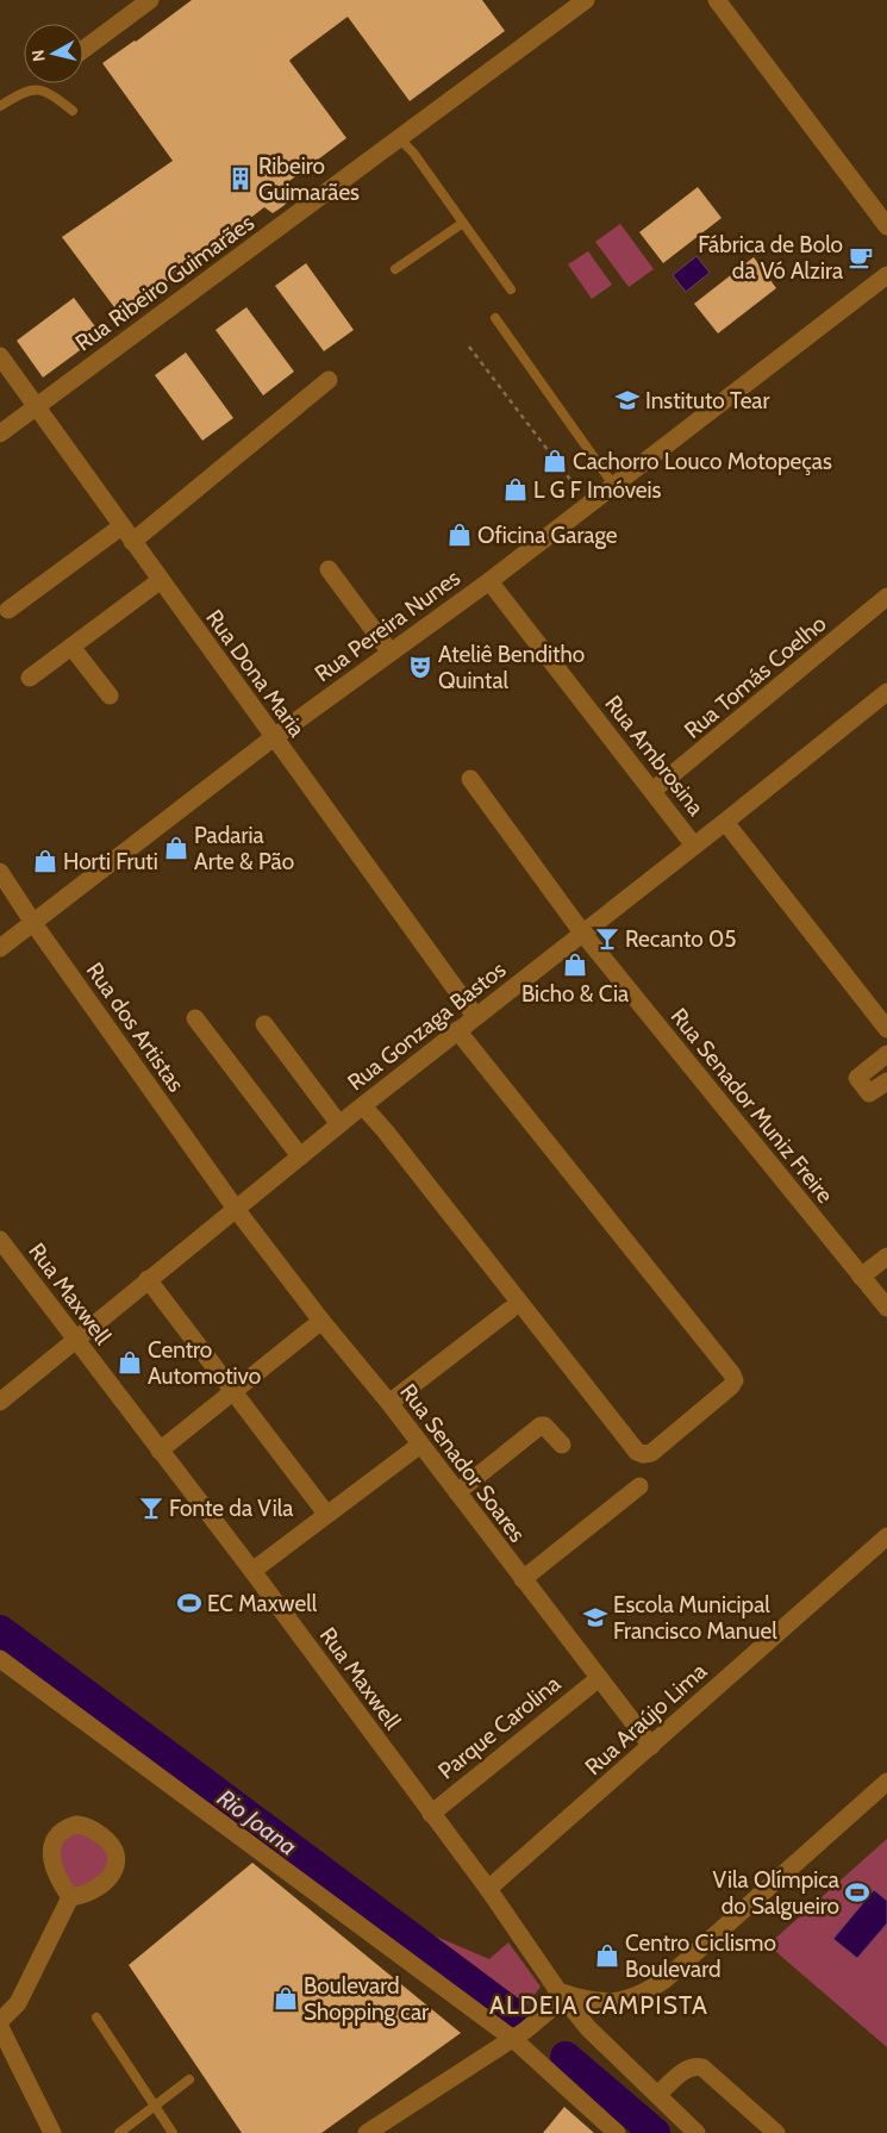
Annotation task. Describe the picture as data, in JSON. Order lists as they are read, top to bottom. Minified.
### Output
{"streets":{"street":["Rua Ribeiro Guimarães","Rua Pereira Nunes","Rua Dona Maria","Rua Tomás Coelho","Rua Ambrosina","Rua Gonzaga Bastos","Rua dos Artistas","Rua Senador Muniz Freire","Rua Maxwell","Rua Senador Soares","Rua Araújo Lima","Parque Carolina"]},"crossings":[["Rua Ribeiro Guimarães","Rua Dona Maria"],["Rua Pereira Nunes","Rua Dona Maria"],["Rua Pereira Nunes","Rua Ambrosina"],["Rua Pereira Nunes","Rua dos Artistas"],["Rua Dona Maria","Rua Gonzaga Bastos"],["Rua Tomás Coelho","Rua Ambrosina"],["Rua Ambrosina","Rua Gonzaga Bastos"],["Rua Gonzaga Bastos","Rua dos Artistas"],["Rua Gonzaga Bastos","Rua Senador Muniz Freire"],["Rua Gonzaga Bastos","Rua Maxwell"],["Rua Gonzaga Bastos","Rua Senador Soares"],["Rua dos Artistas","Rua Senador Soares"],["Rua Maxwell","Rua Araújo Lima"],["Rua Maxwell","Parque Carolina"],["Rua Senador Soares","Rua Araújo Lima"],["Rua Senador Soares","Parque Carolina"]],"districts":["ALDEIA CAMPISTA"],"water":["Rio Joana"],"places":{"building":["Ribeiro Guimarães"],"cafe":["Fábrica de Bolo da Vó Alzira"],"school or university":["Instituto Tear","Escola Municipal Francisco Manuel"],"shop":["Cachorro Louco Motopeças","L G F Imóveis","Oficina Garage","Padaria Arte & Pão","Horti Fruti","Bicho & Cia","Centro Automotivo","Centro Ciclismo Boulevard","Boulevard Shopping car"],"theatre":["Ateliê Benditho Quintal"],"bar":["Recanto 05","Fonte da Vila"],"sports":["EC Maxwell","Vila Olímpica do Salgueiro"]},"north":"left"}
